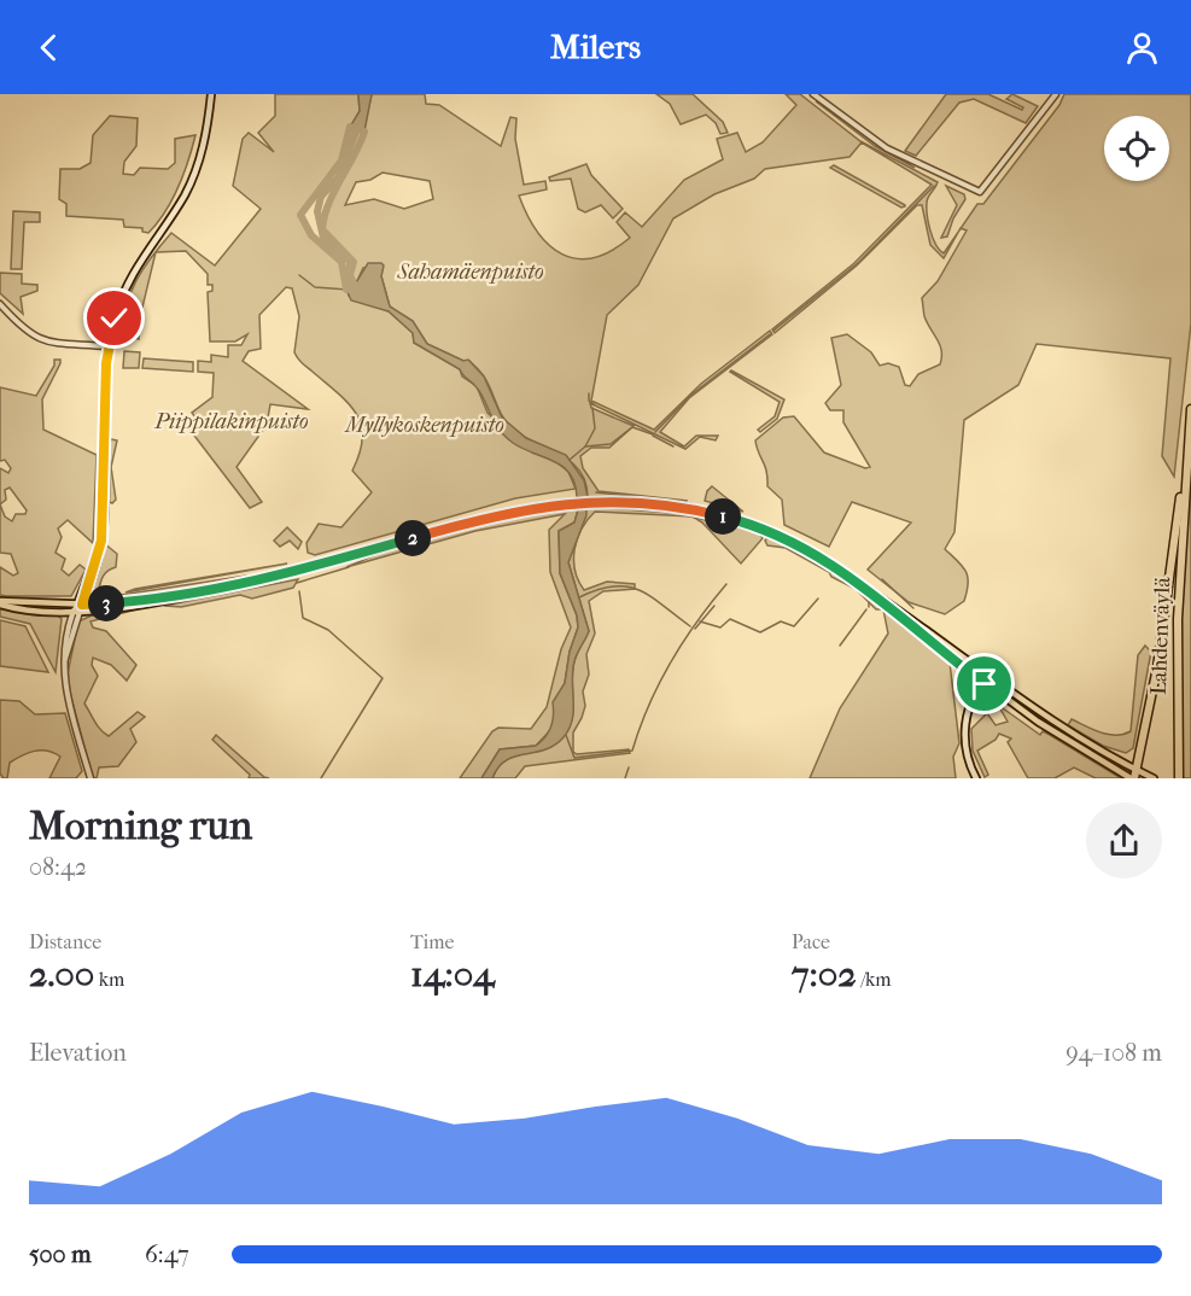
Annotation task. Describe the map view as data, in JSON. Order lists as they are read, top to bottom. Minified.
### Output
{"streets":{"highway":["Lahdenväylä"]},"parks":["Sahamäenpuisto","Piippilakinpuisto","Myllykoskenpuisto"],"page":{"header":"Milers","pins":["1","2","3"],"heading":["Morning run","08:42"],"stats":[["Distance","2.00 km"],["Time","14:04"],["Pace","7:02 /km"]],"chart":["Elevation","94–108 m"],"list":[{"name":"500 m","note":"6:47"}]}}
